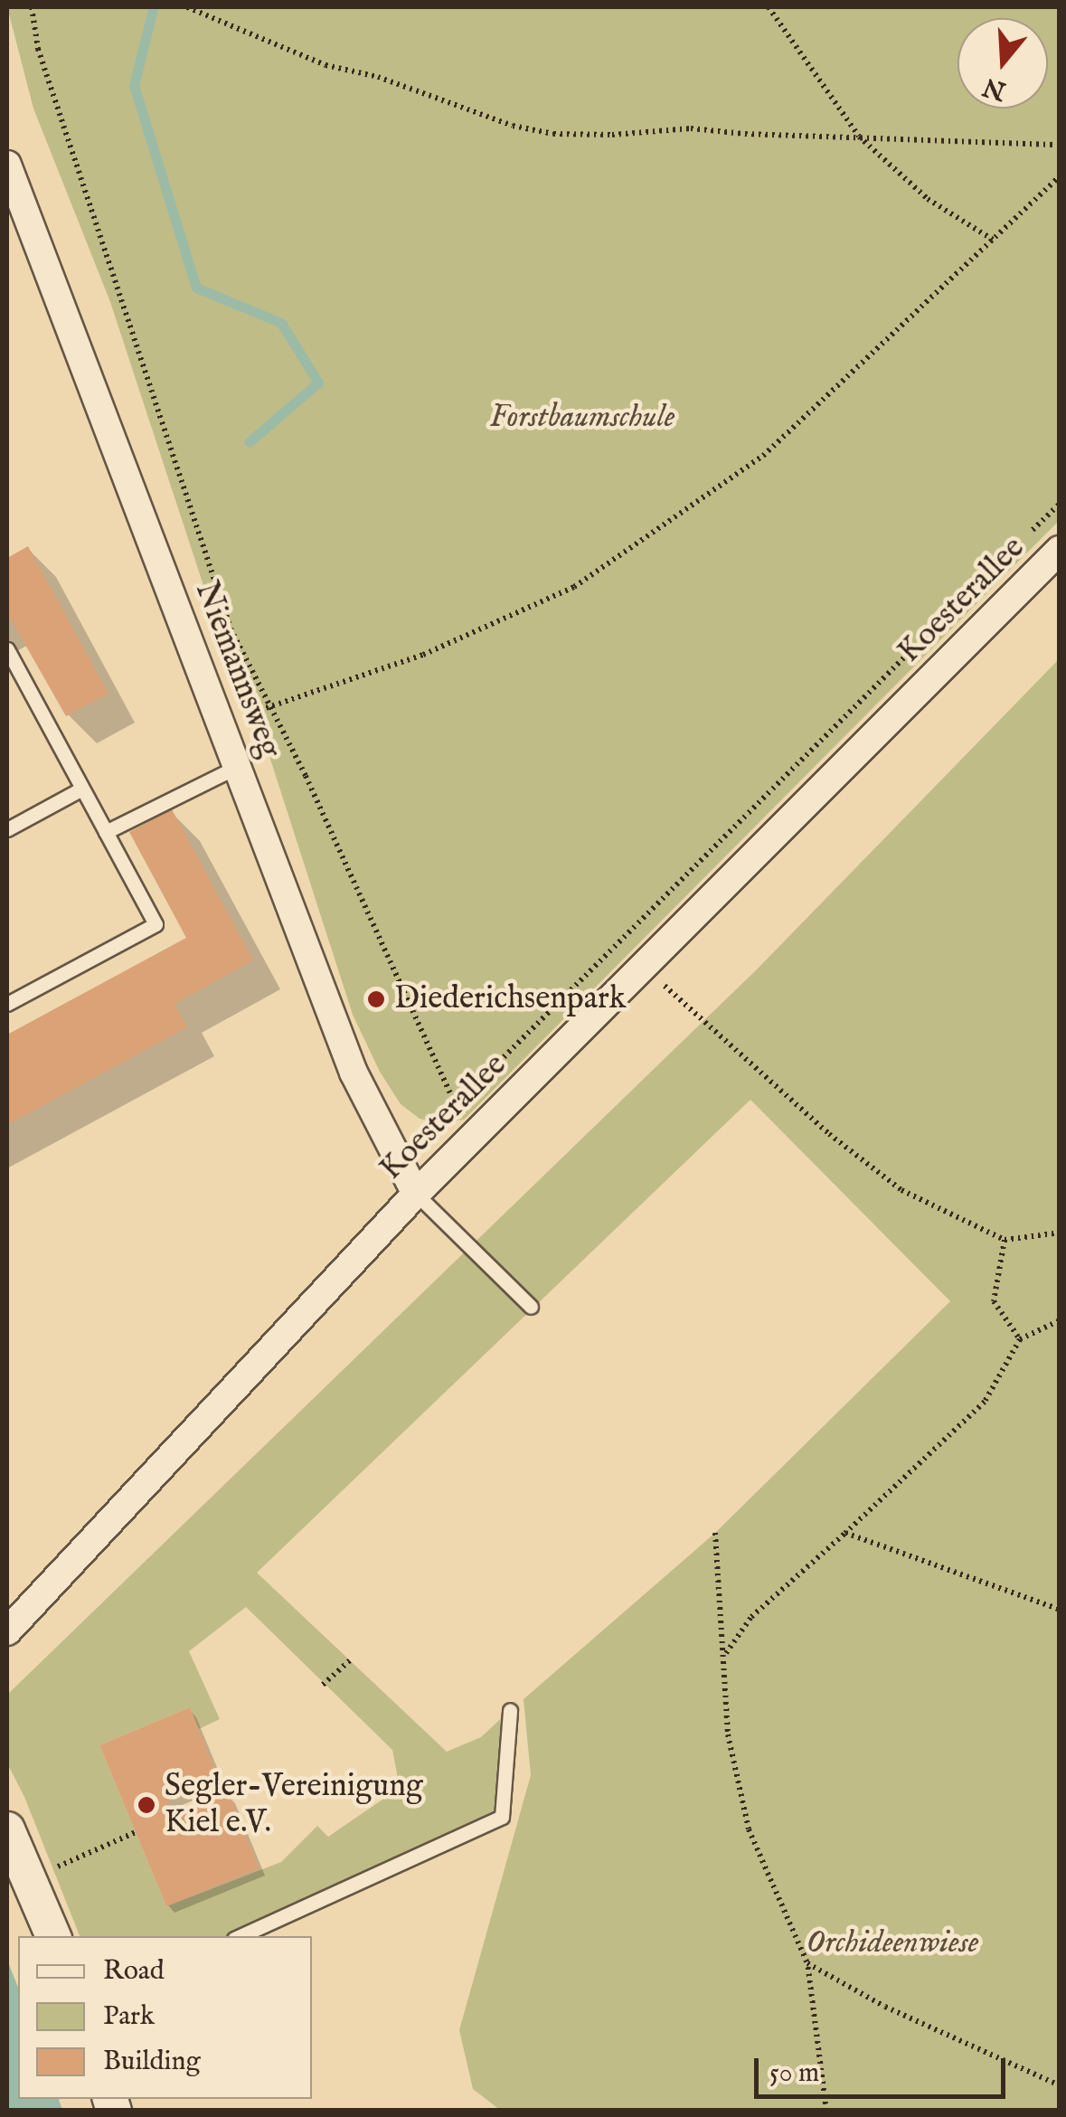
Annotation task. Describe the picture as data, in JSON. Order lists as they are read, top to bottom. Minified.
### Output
{"streets":{"street":["Koesterallee","Niemannsweg"]},"crossings":[["Koesterallee","Niemannsweg"]],"parks":["Forstbaumschule","Orchideenwiese"],"places":["Diederichsenpark","Segler-Vereinigung Kiel e.V."],"legend":["Road","Park","Building"],"scale_bar":"50 m","north":"bottom"}
